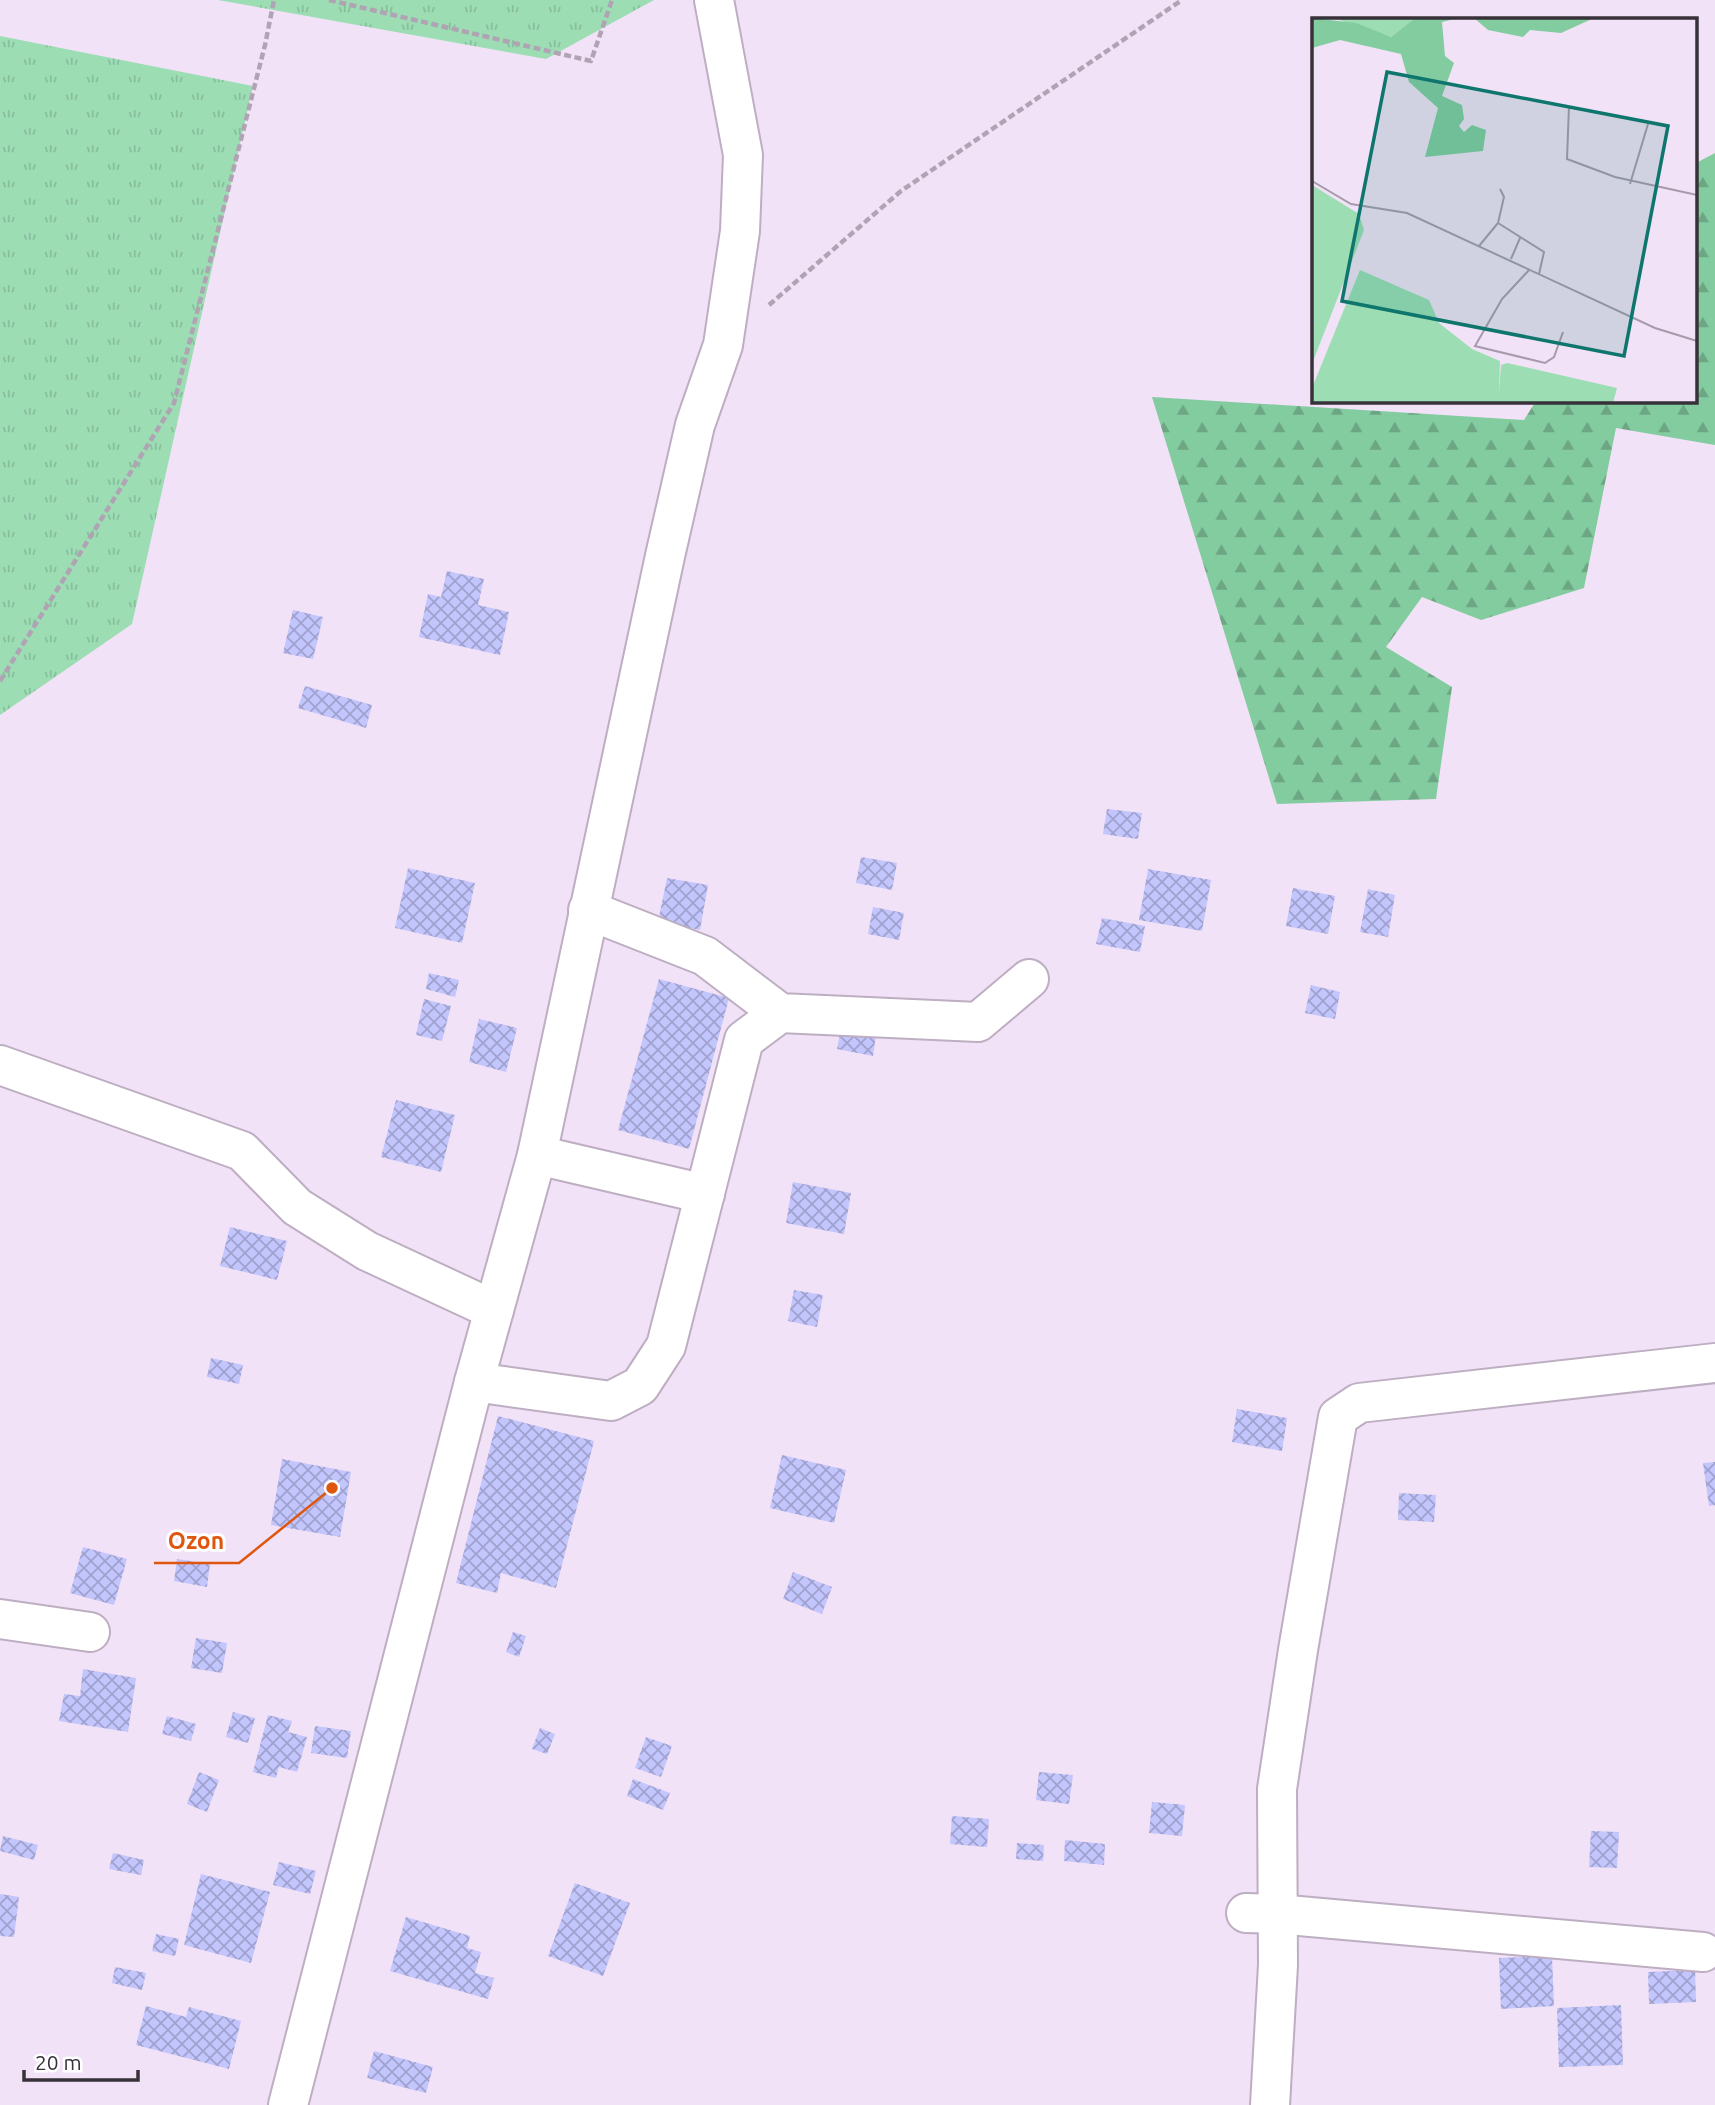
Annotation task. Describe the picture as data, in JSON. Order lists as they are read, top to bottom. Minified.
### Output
{"places":["Ozon"],"scale_bar":"20 m"}
